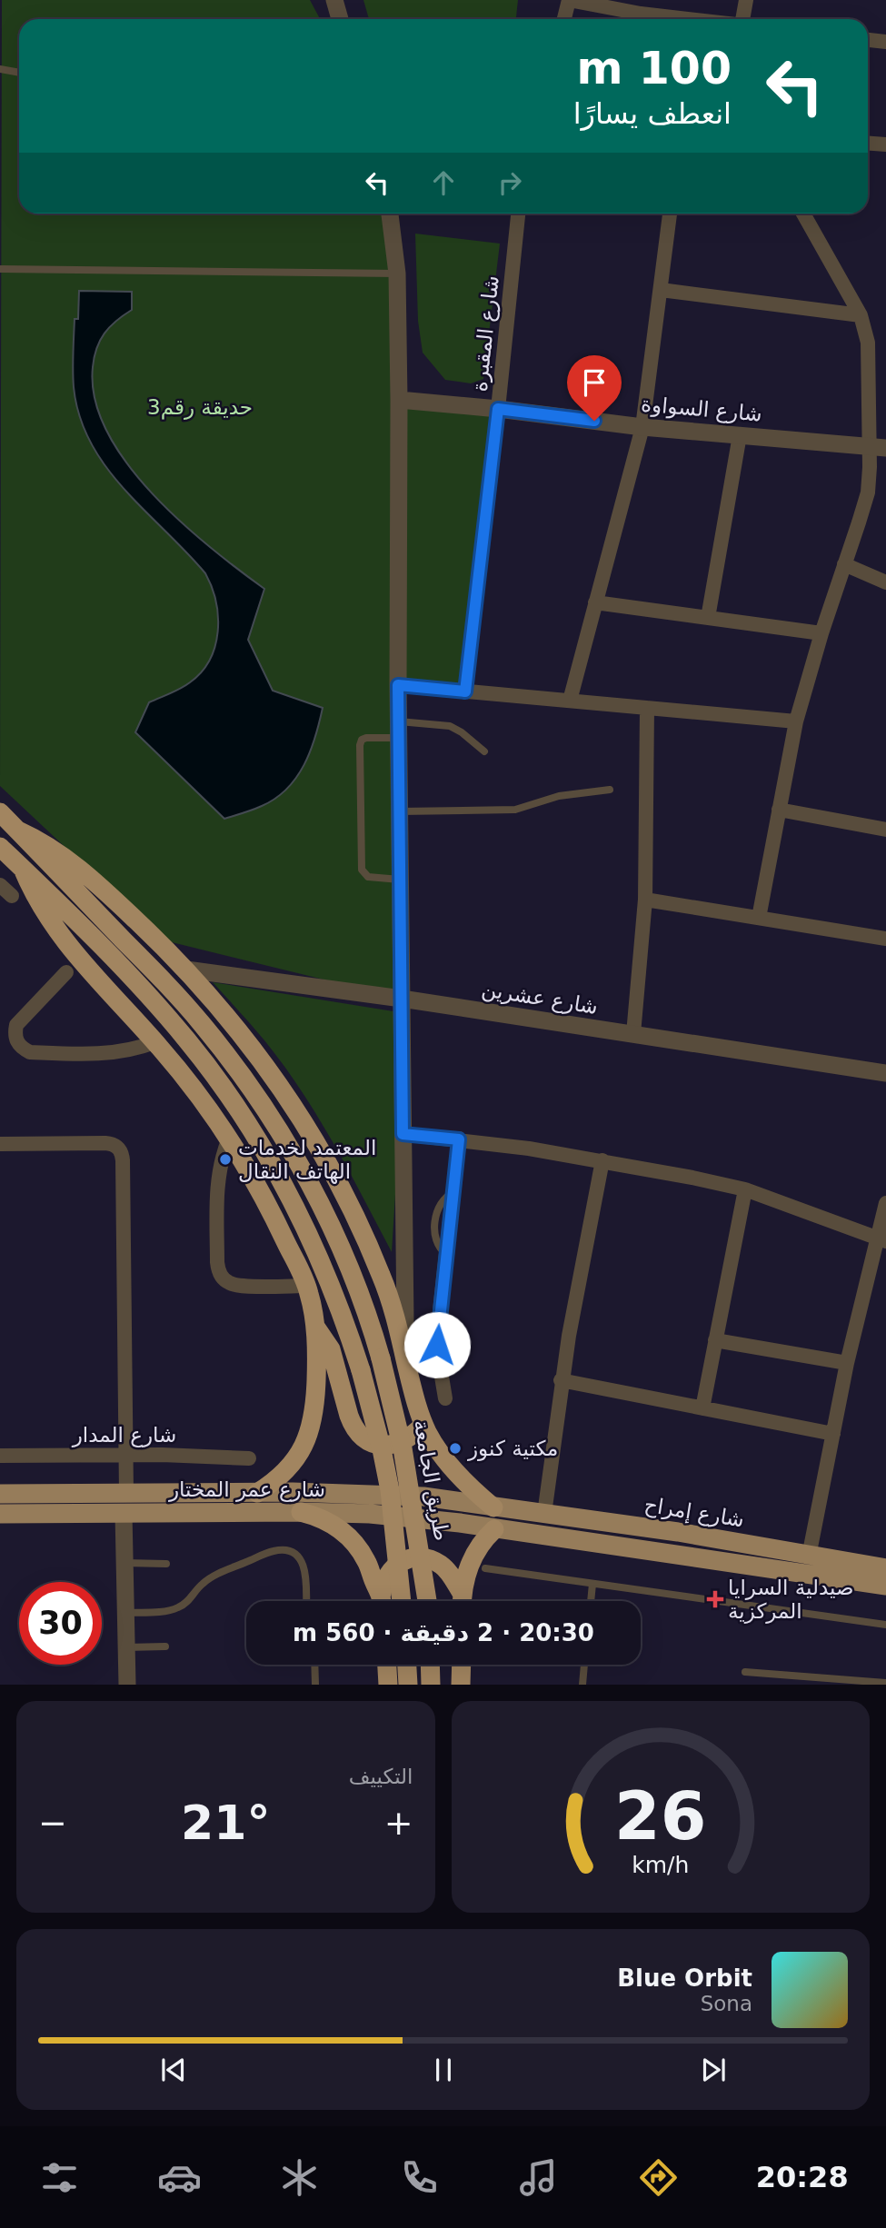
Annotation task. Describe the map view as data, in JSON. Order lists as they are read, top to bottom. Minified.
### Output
{"streets":{"highway":["طريق الجامعة"],"main road":["شارع عمر المختار","شارع إمراح"],"street":["شارع المقبرة","شارع السواوة","شارع عشرين","شارع المدار"]},"crossings":[["شارع المقبرة","شارع السواوة"],["شارع عمر المختار","شارع إمراح"]],"parks":["حديقة رقم3"],"places":{"other":["المعتمد لخدمات الهاتف النقال","مكتية كنوز"],"health":["صيدلية السرايا المركزية"]},"page":{"turn":["100 m","انعطف يسارًا"],"limit":"30","trip":"20:30 · 2 دقيقة · 560 m","tile":"التكييف","heat":["−","21°","+"],"song":["Blue Orbit","Sona"],"tabs":"20:28","gauge":["26","km/h"]}}
